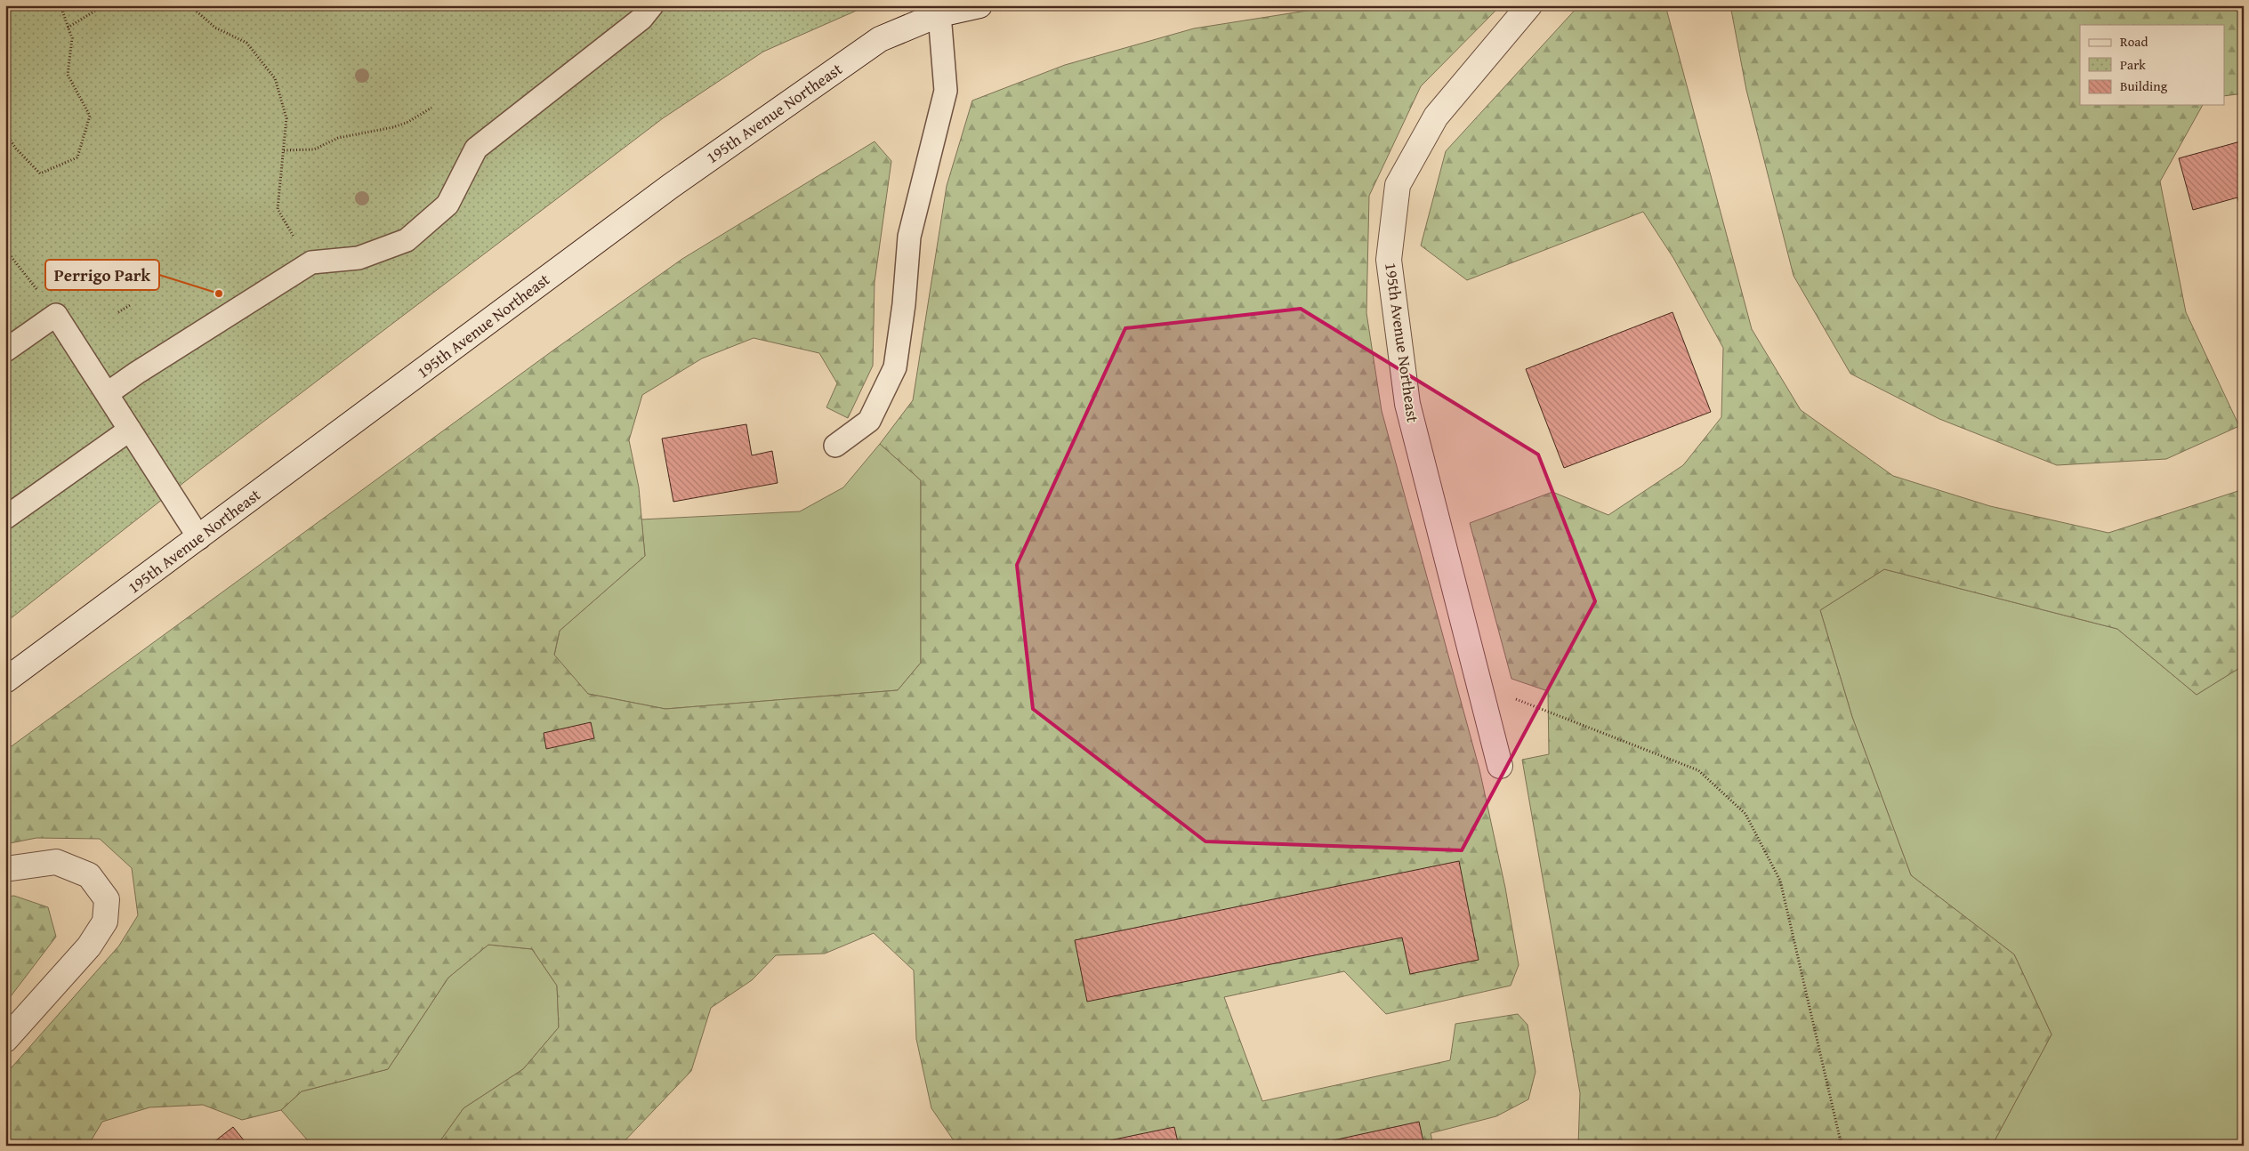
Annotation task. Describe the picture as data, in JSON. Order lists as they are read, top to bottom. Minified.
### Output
{"streets":{"street":["195th Avenue Northeast"]},"places":["Perrigo Park"],"legend":["Road","Park","Building"]}
